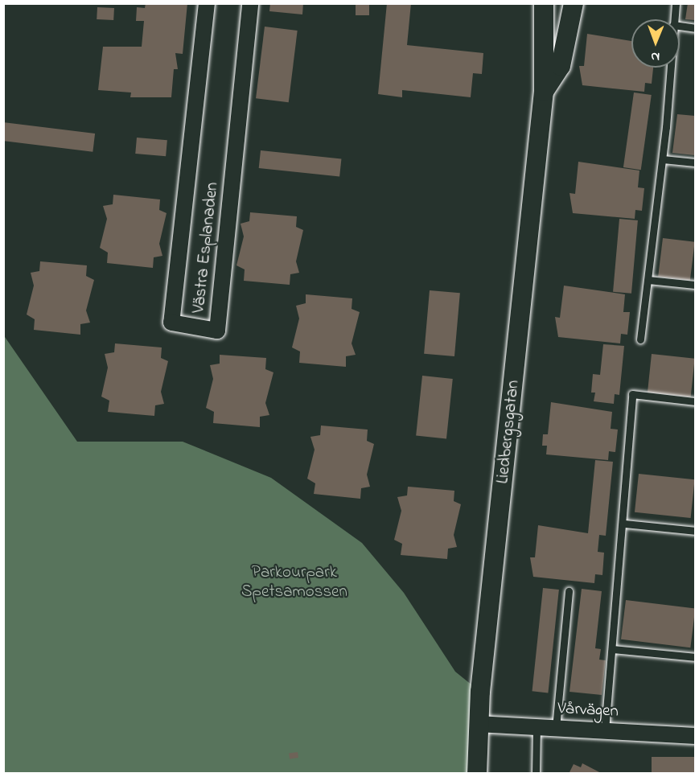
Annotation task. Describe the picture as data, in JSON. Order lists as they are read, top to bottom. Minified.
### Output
{"streets":{"street":["Västra Esplanaden","Liedbergsgatan","Vårvägen"]},"crossings":[["Liedbergsgatan","Vårvägen"]],"parks":["Parkourpark Spetsamossen"],"north":"bottom"}
